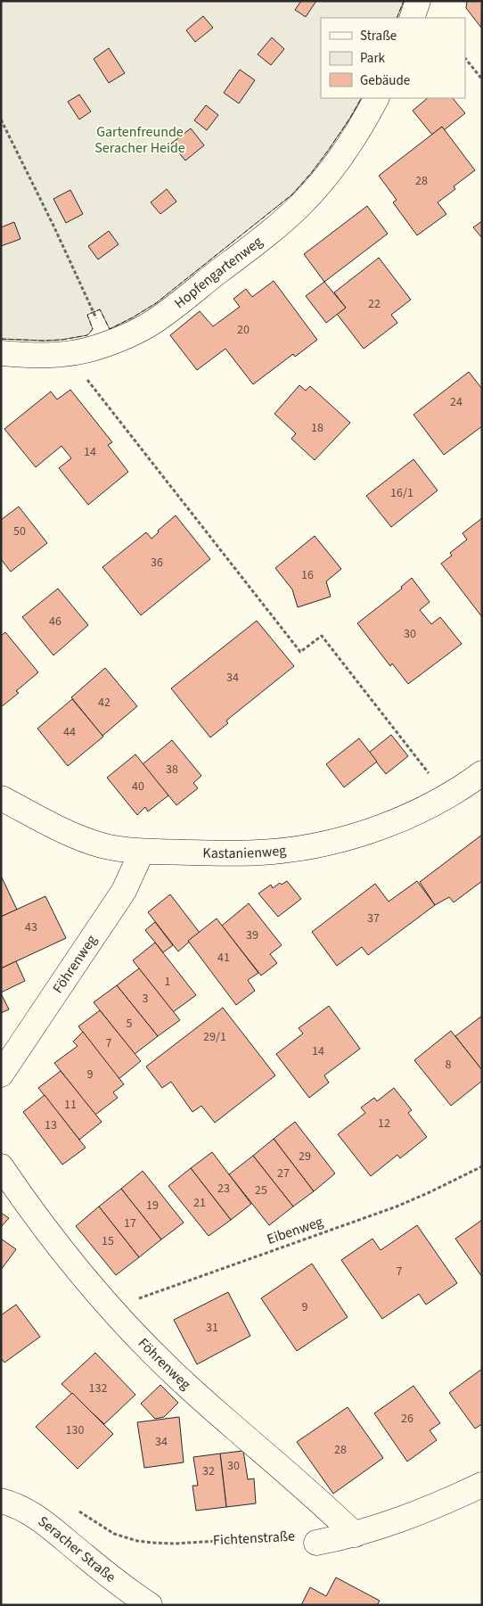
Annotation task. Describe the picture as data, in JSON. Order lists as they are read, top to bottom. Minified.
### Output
{"streets":{"street":["Hopfengartenweg","Kastanienweg","Föhrenweg","Fichtenstraße","Seracher Straße"],"path":["Eibenweg"]},"crossings":[["Kastanienweg","Föhrenweg"],["Föhrenweg","Eibenweg"],["Föhrenweg","Fichtenstraße"]],"parks":["Gartenfreunde Seracher Heide"],"house_numbers":["28","22","20","24","18","14","16/1","50","36","16","46","30","34","42","44","38","40","37","43","39","41","1","3","5","29/1","7","14","8","9","11","12","13","29","27","23","25","21","19","17","15","7","9","31","132","26","130","34","28","30","32"],"legend":["Straße","Park","Gebäude"]}
